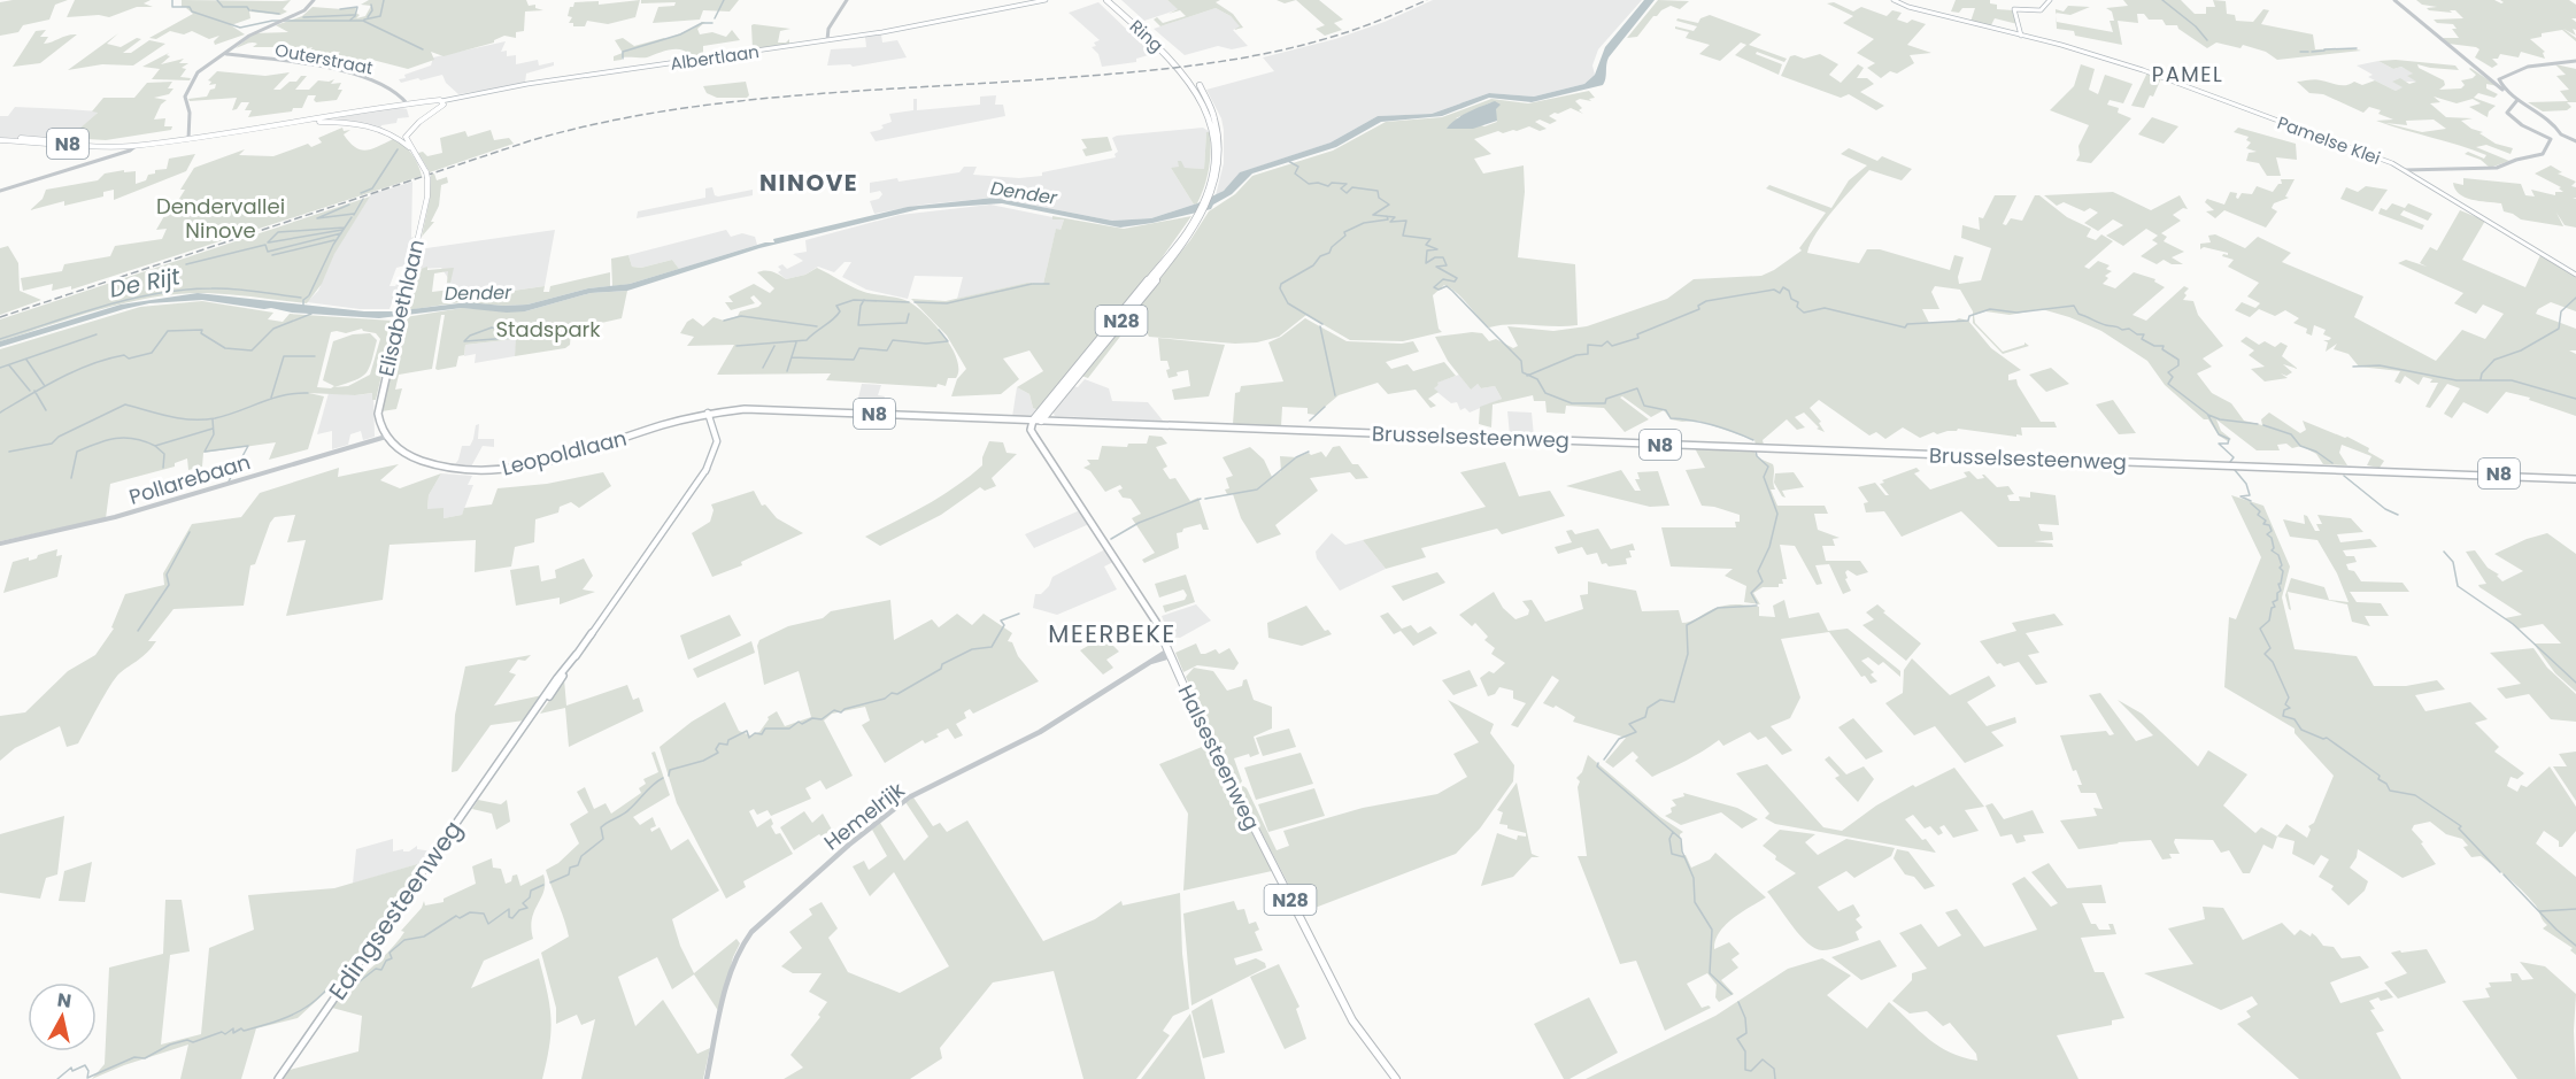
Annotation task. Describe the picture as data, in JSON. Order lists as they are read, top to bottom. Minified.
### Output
{"streets":{"highway":["Ring","N28"],"main road":["Albertlaan","Pamelse Klei","N8","Elisabethlaan","Brusselsesteenweg","Leopoldlaan","Halsesteenweg","Edingsesteenweg"],"street":["Outerstraat","Pollarebaan","Hemelrijk"]},"crossings":[["Ring","Brusselsesteenweg"],["Ring","Halsesteenweg"],["Albertlaan","Outerstraat"],["Albertlaan","N8"],["Albertlaan","Elisabethlaan"],["Outerstraat","N8"],["N8","Elisabethlaan"],["Elisabethlaan","Leopoldlaan"],["Elisabethlaan","Pollarebaan"],["Brusselsesteenweg","Leopoldlaan"],["Brusselsesteenweg","Halsesteenweg"],["Brusselsesteenweg","Edingsesteenweg"],["Leopoldlaan","Pollarebaan"],["Leopoldlaan","Edingsesteenweg"],["Halsesteenweg","Hemelrijk"]],"districts":["PAMEL","NINOVE","MEERBEKE"],"water":["Dender","De Rijt"],"parks":["Dendervallei Ninove","Stadspark"],"north":"top"}
